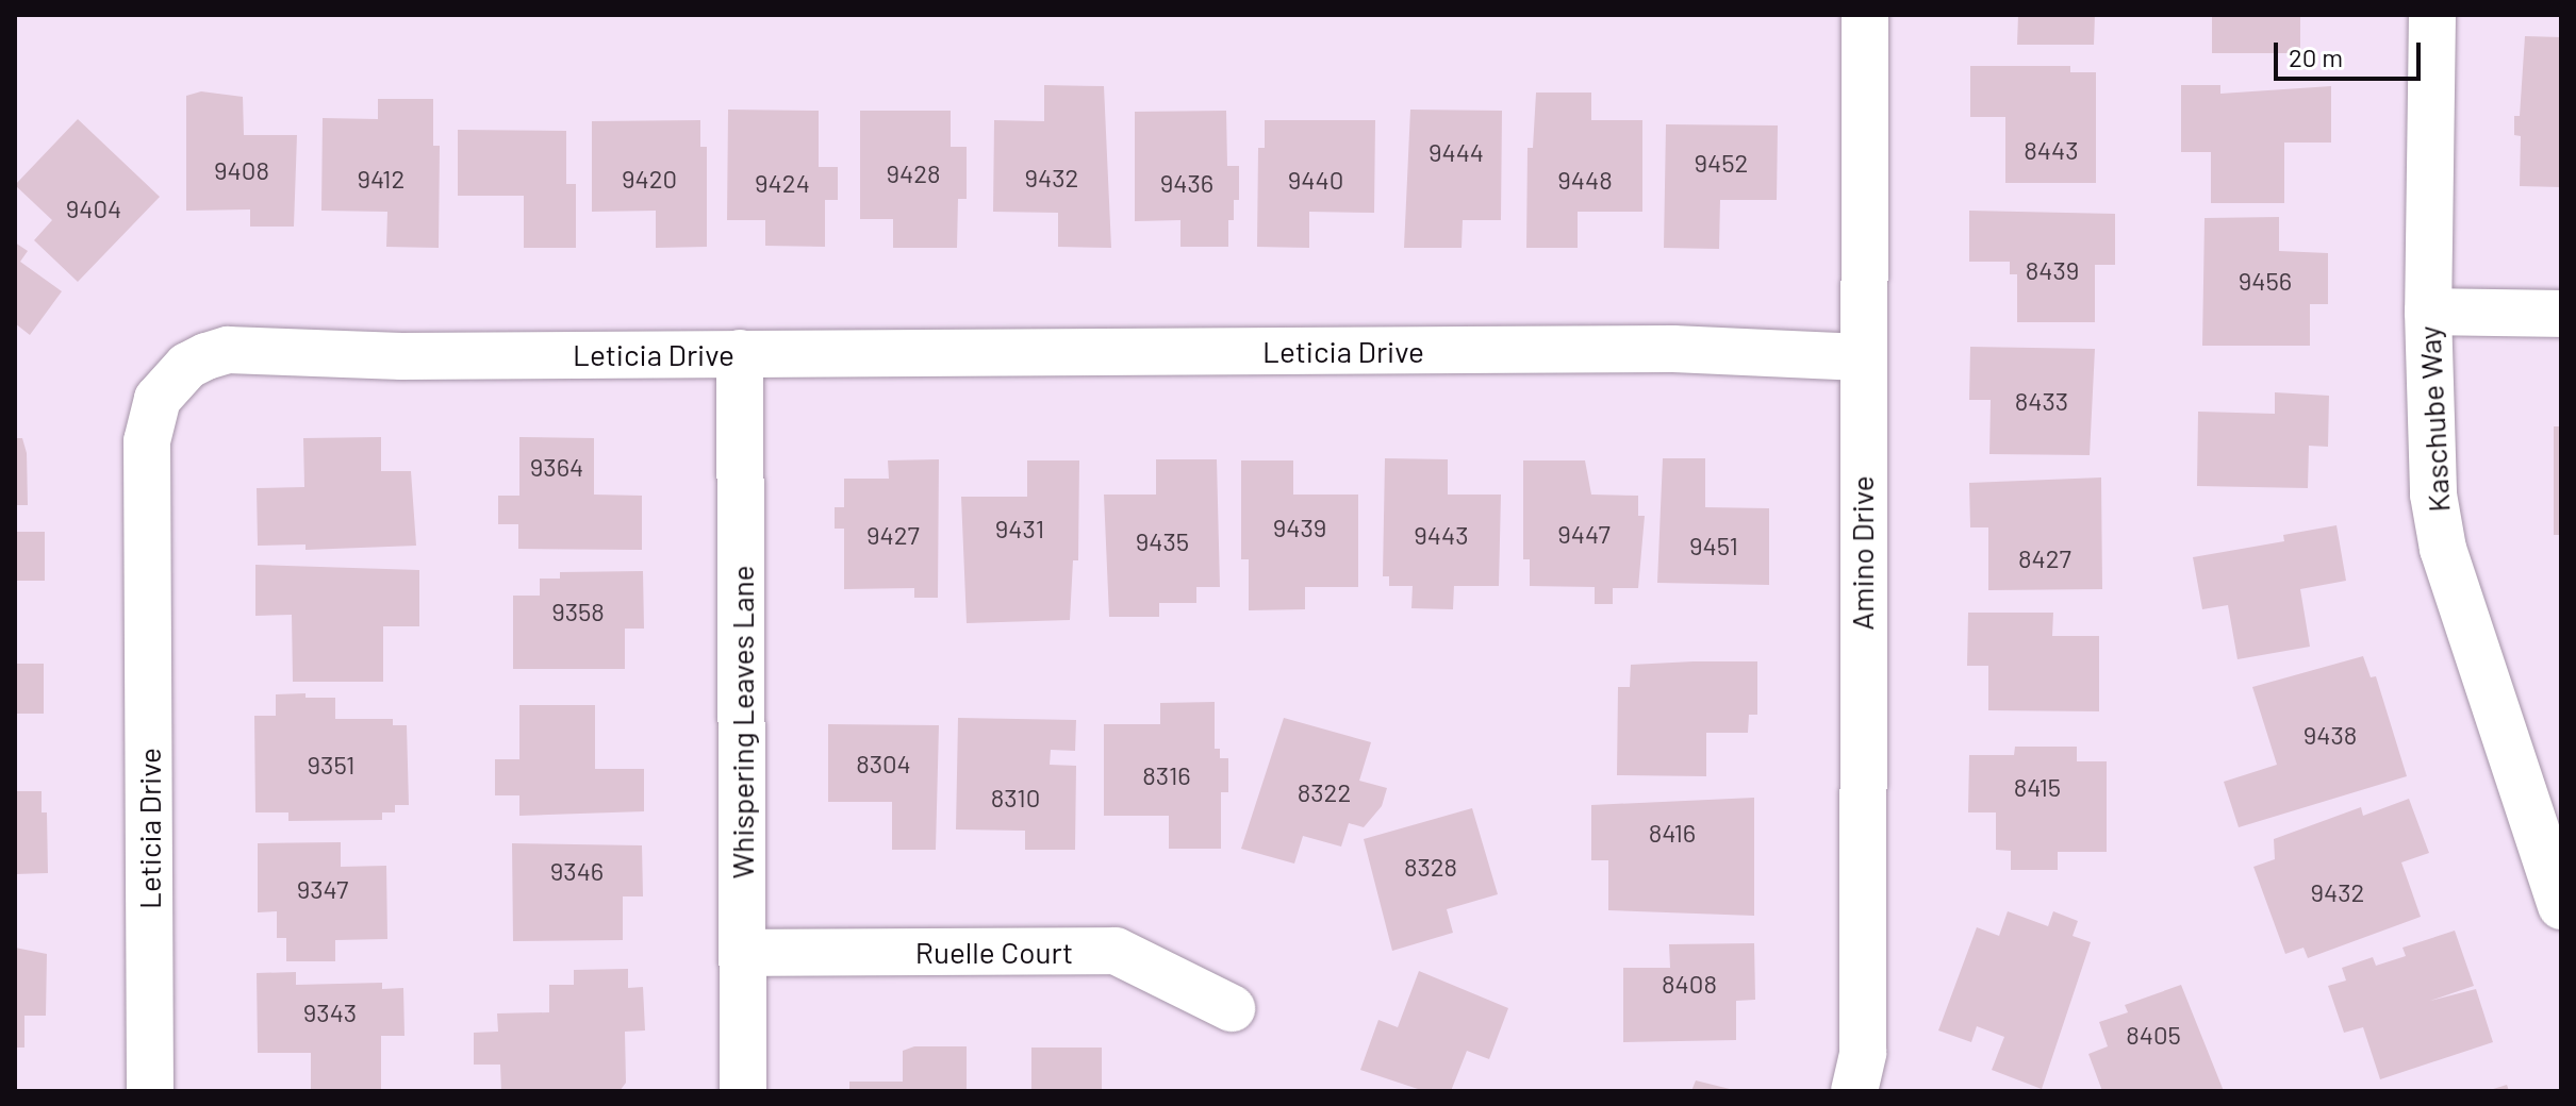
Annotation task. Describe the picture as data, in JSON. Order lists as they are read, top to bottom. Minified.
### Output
{"streets":{"street":["Leticia Drive","Kaschube Way","Amino Drive","Whispering Leaves Lane","Ruelle Court"]},"crossings":[["Leticia Drive","Amino Drive"],["Leticia Drive","Whispering Leaves Lane"],["Whispering Leaves Lane","Ruelle Court"]],"house_numbers":["8443","9444","9452","9408","9428","9432","9412","9420","9440","9448","9424","9436","9404","8439","9456","8433","9364","9439","9431","9447","9427","9443","9435","9451","8427","9358","9438","8304","9351","8316","8415","8322","8310","8416","8328","9346","9347","9432","8408","9343","8405"],"scale_bar":"20 m"}
